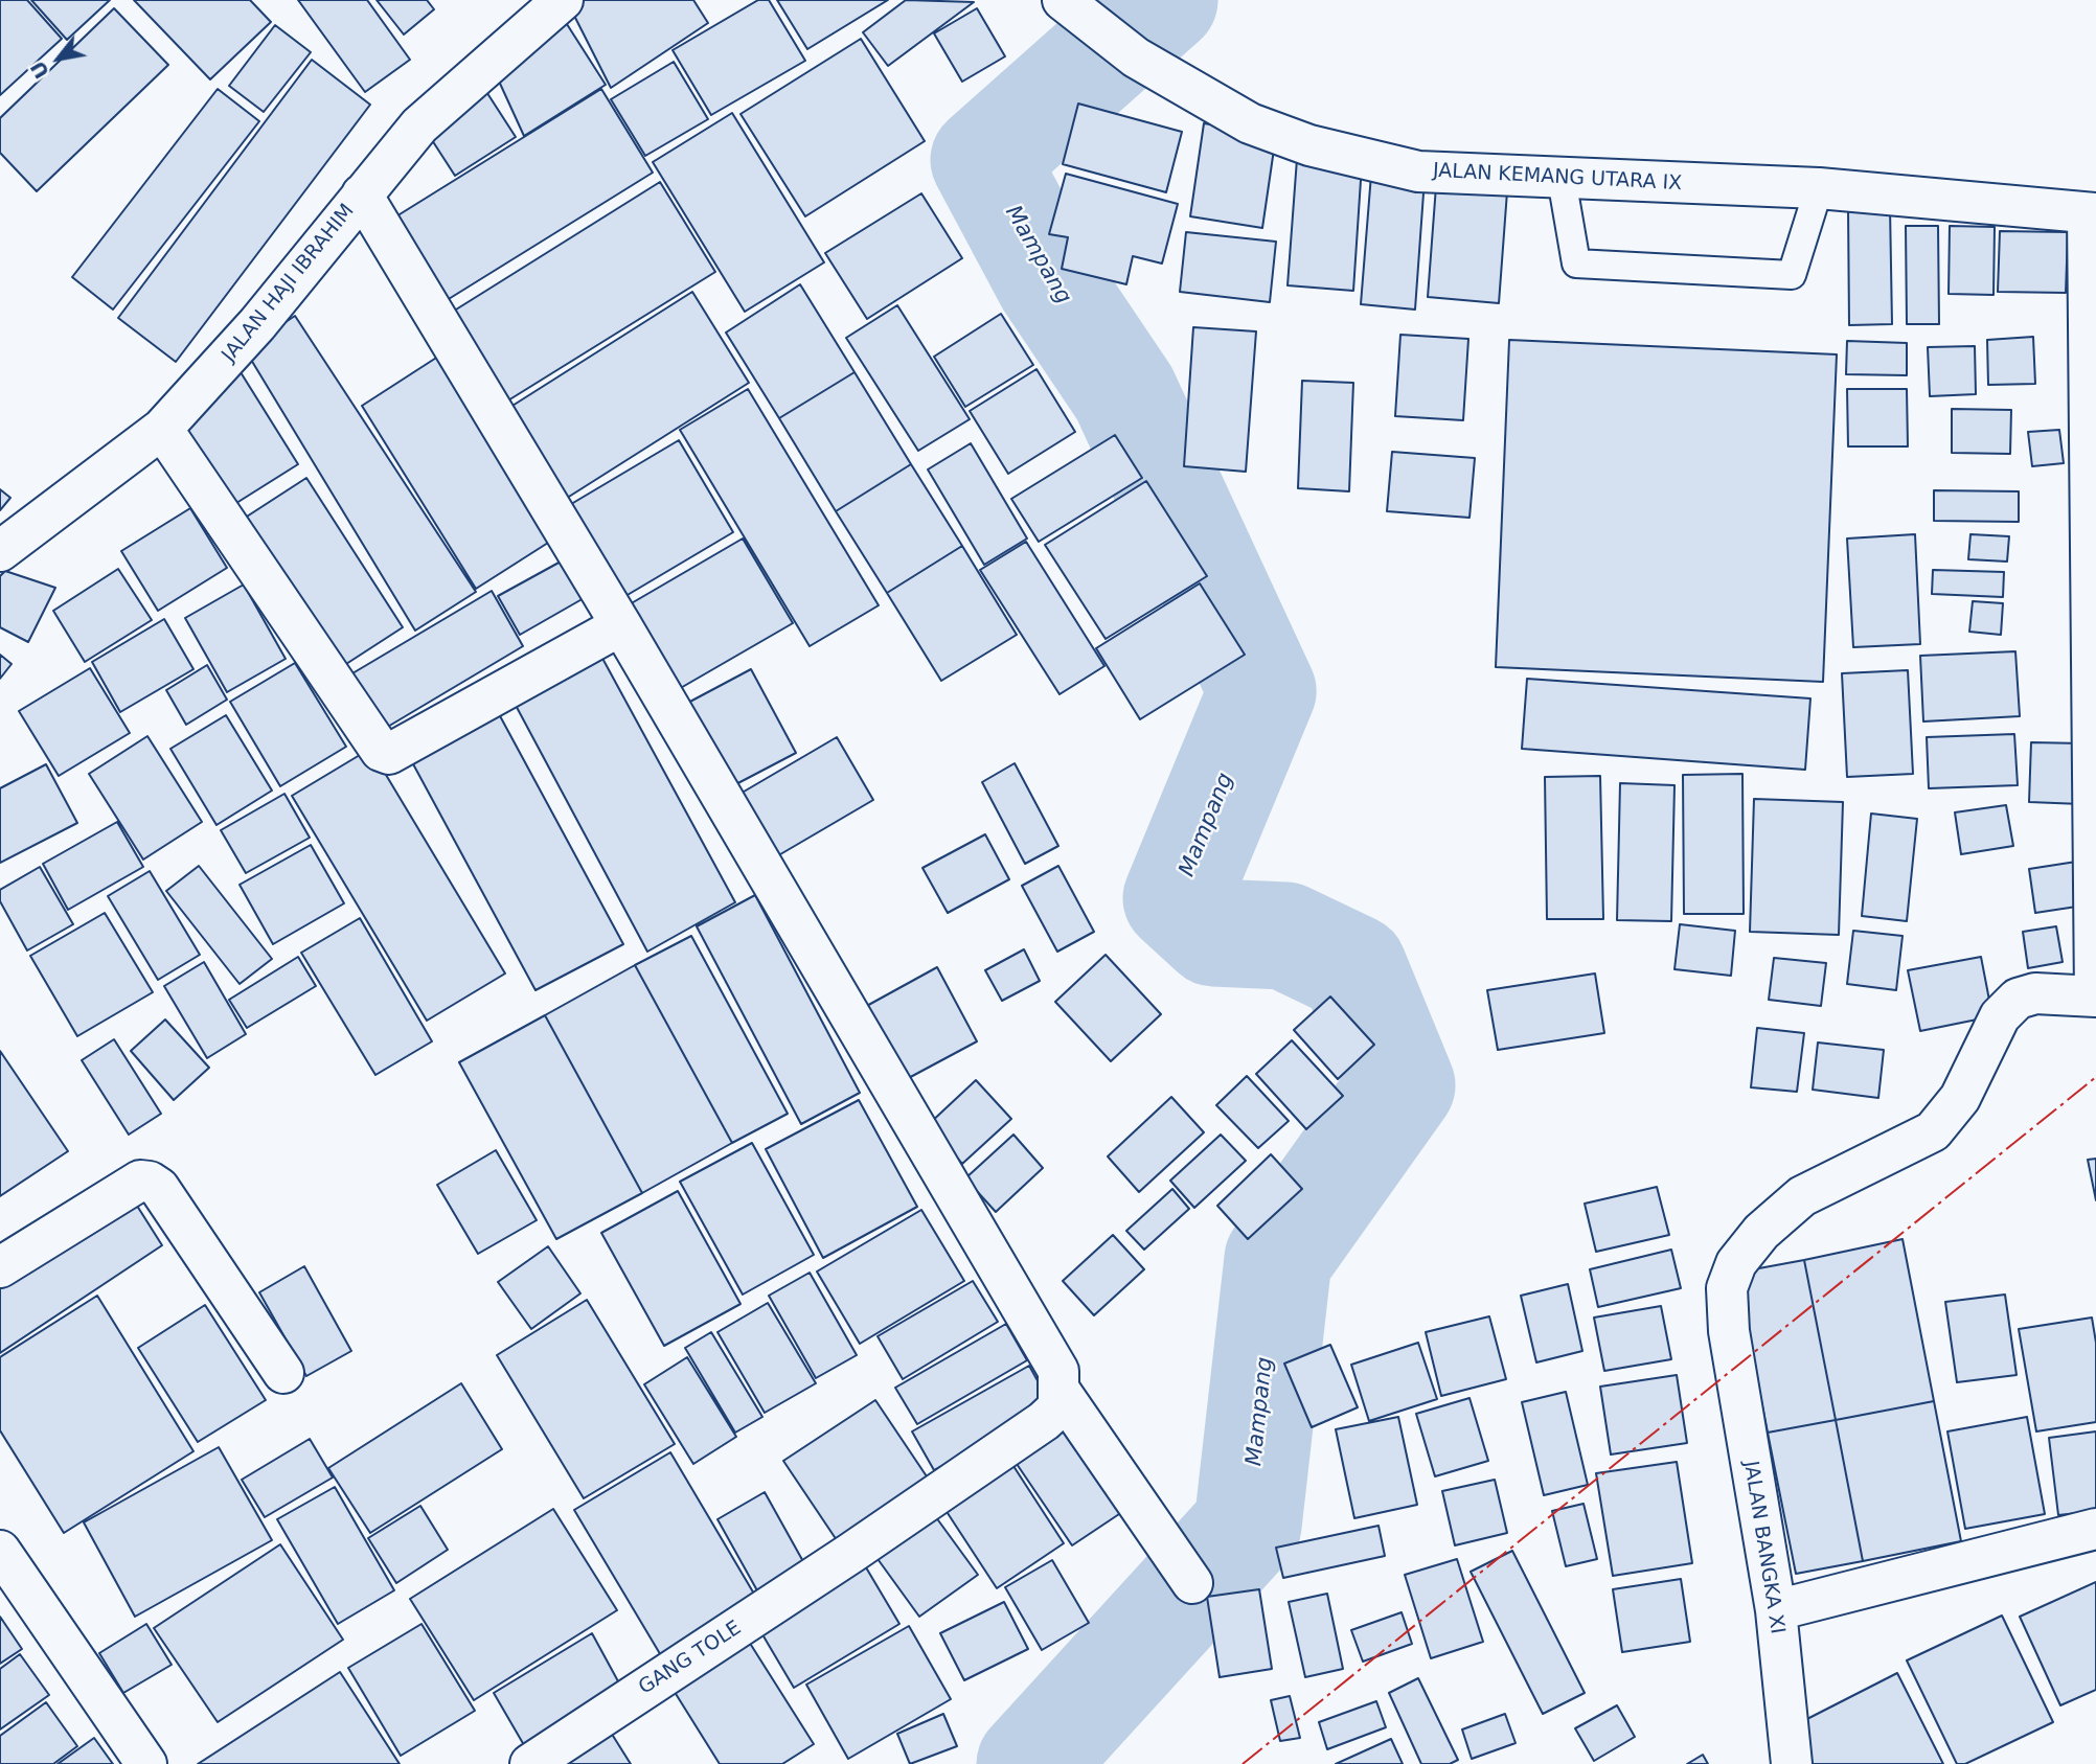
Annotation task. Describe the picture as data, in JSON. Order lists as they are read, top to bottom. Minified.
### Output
{"streets":{"street":["JALAN KEMANG UTARA IX","JALAN HAJI IBRAHIM","JALAN BANGKA XI","GANG TOLE"]},"water":["Mampang"],"north":"bottom left"}
